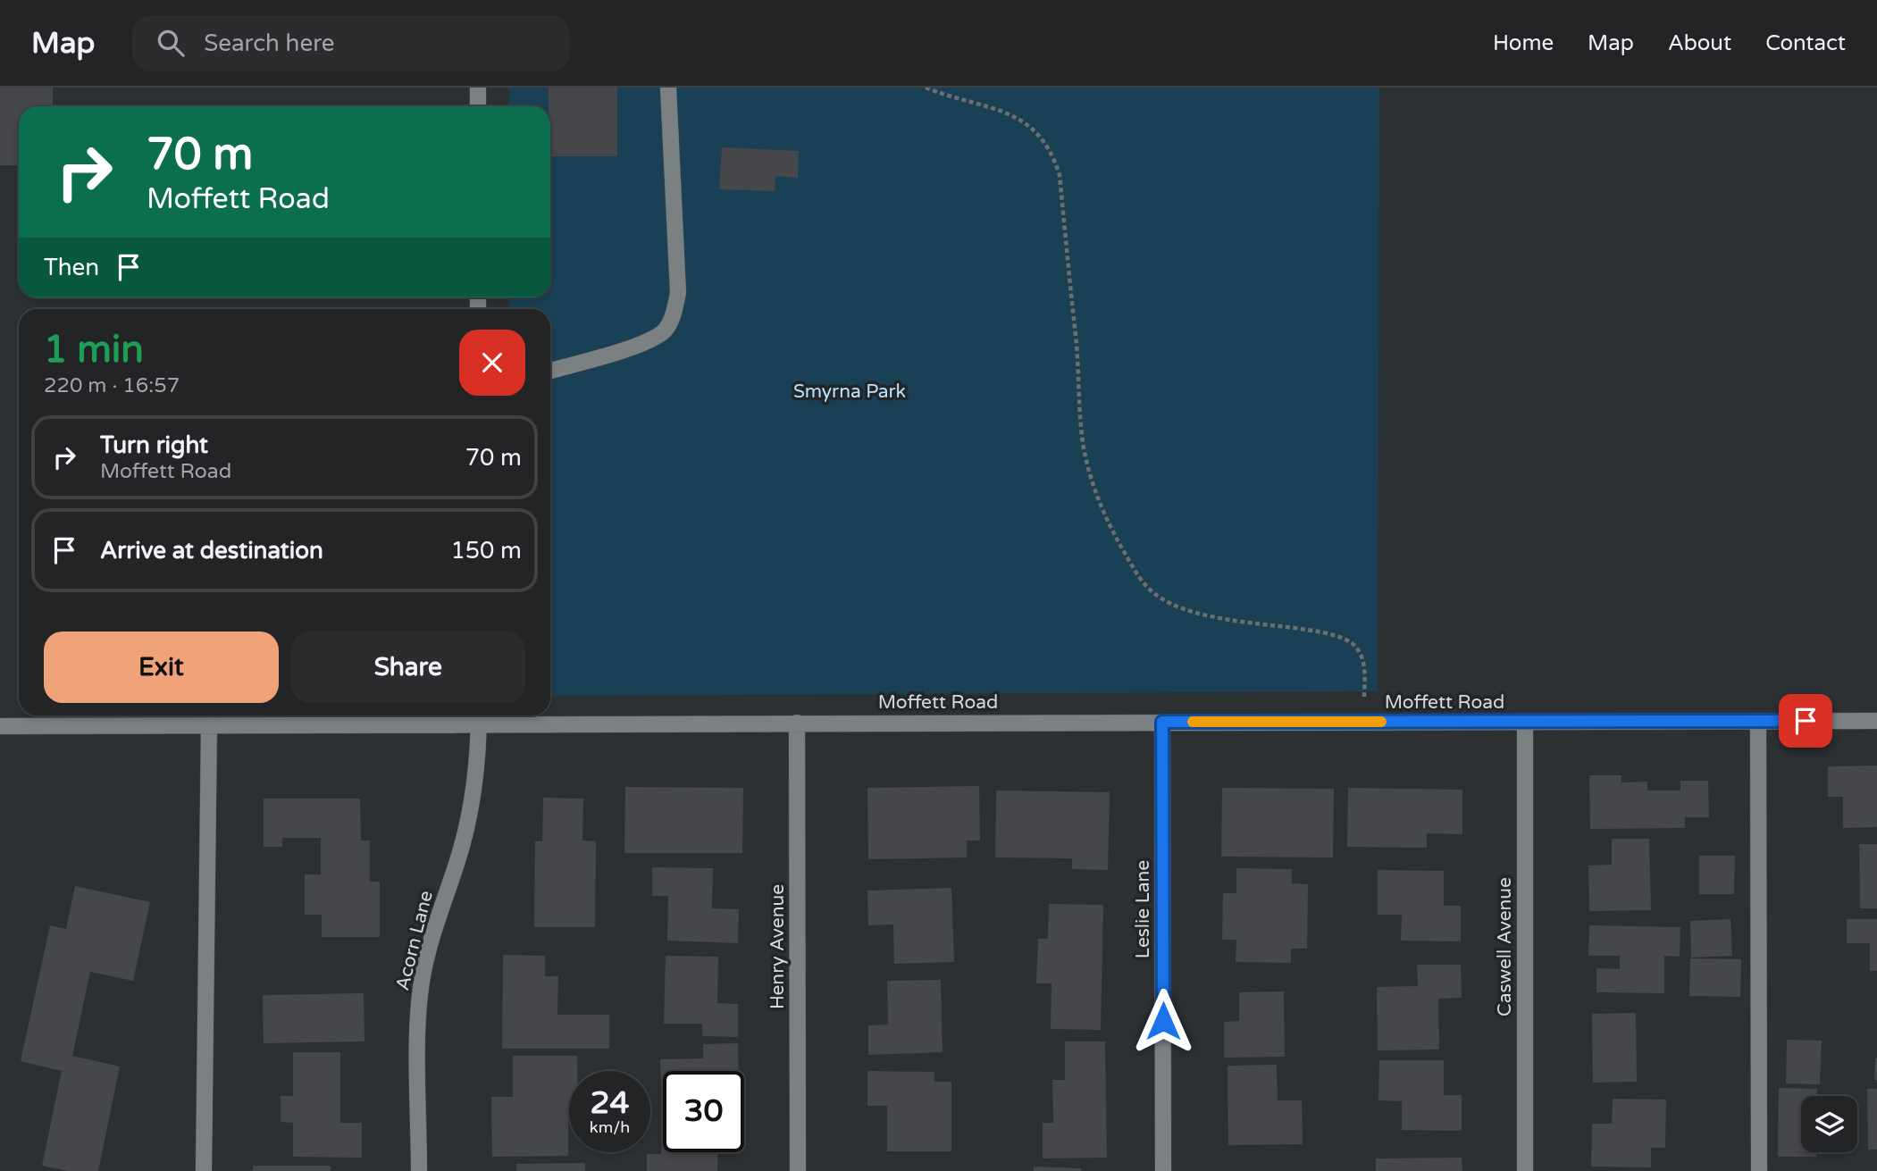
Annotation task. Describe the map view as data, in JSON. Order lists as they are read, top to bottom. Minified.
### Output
{"streets":{"street":["Moffett Road","Leslie Lane","Acorn Lane","Henry Avenue","Caswell Avenue"]},"crossings":[["Moffett Road","Leslie Lane"],["Moffett Road","Acorn Lane"],["Moffett Road","Henry Avenue"],["Moffett Road","Caswell Avenue"]],"parks":["Smyrna Park"],"page":{"header":"Map","search":"Search here","nav":["Home","Map","About","Contact"],"turn":["70 m","Moffett Road"],"then":"Then","heading":["1 min","220 m · 16:57"],"list":[{"name":"Turn right","note":"Moffett Road","value":"70 m"},{"name":"Arrive at destination","value":"150 m"}],"buttons":["Exit","Share"],"speed":"24 km/h","limit":"30"}}
